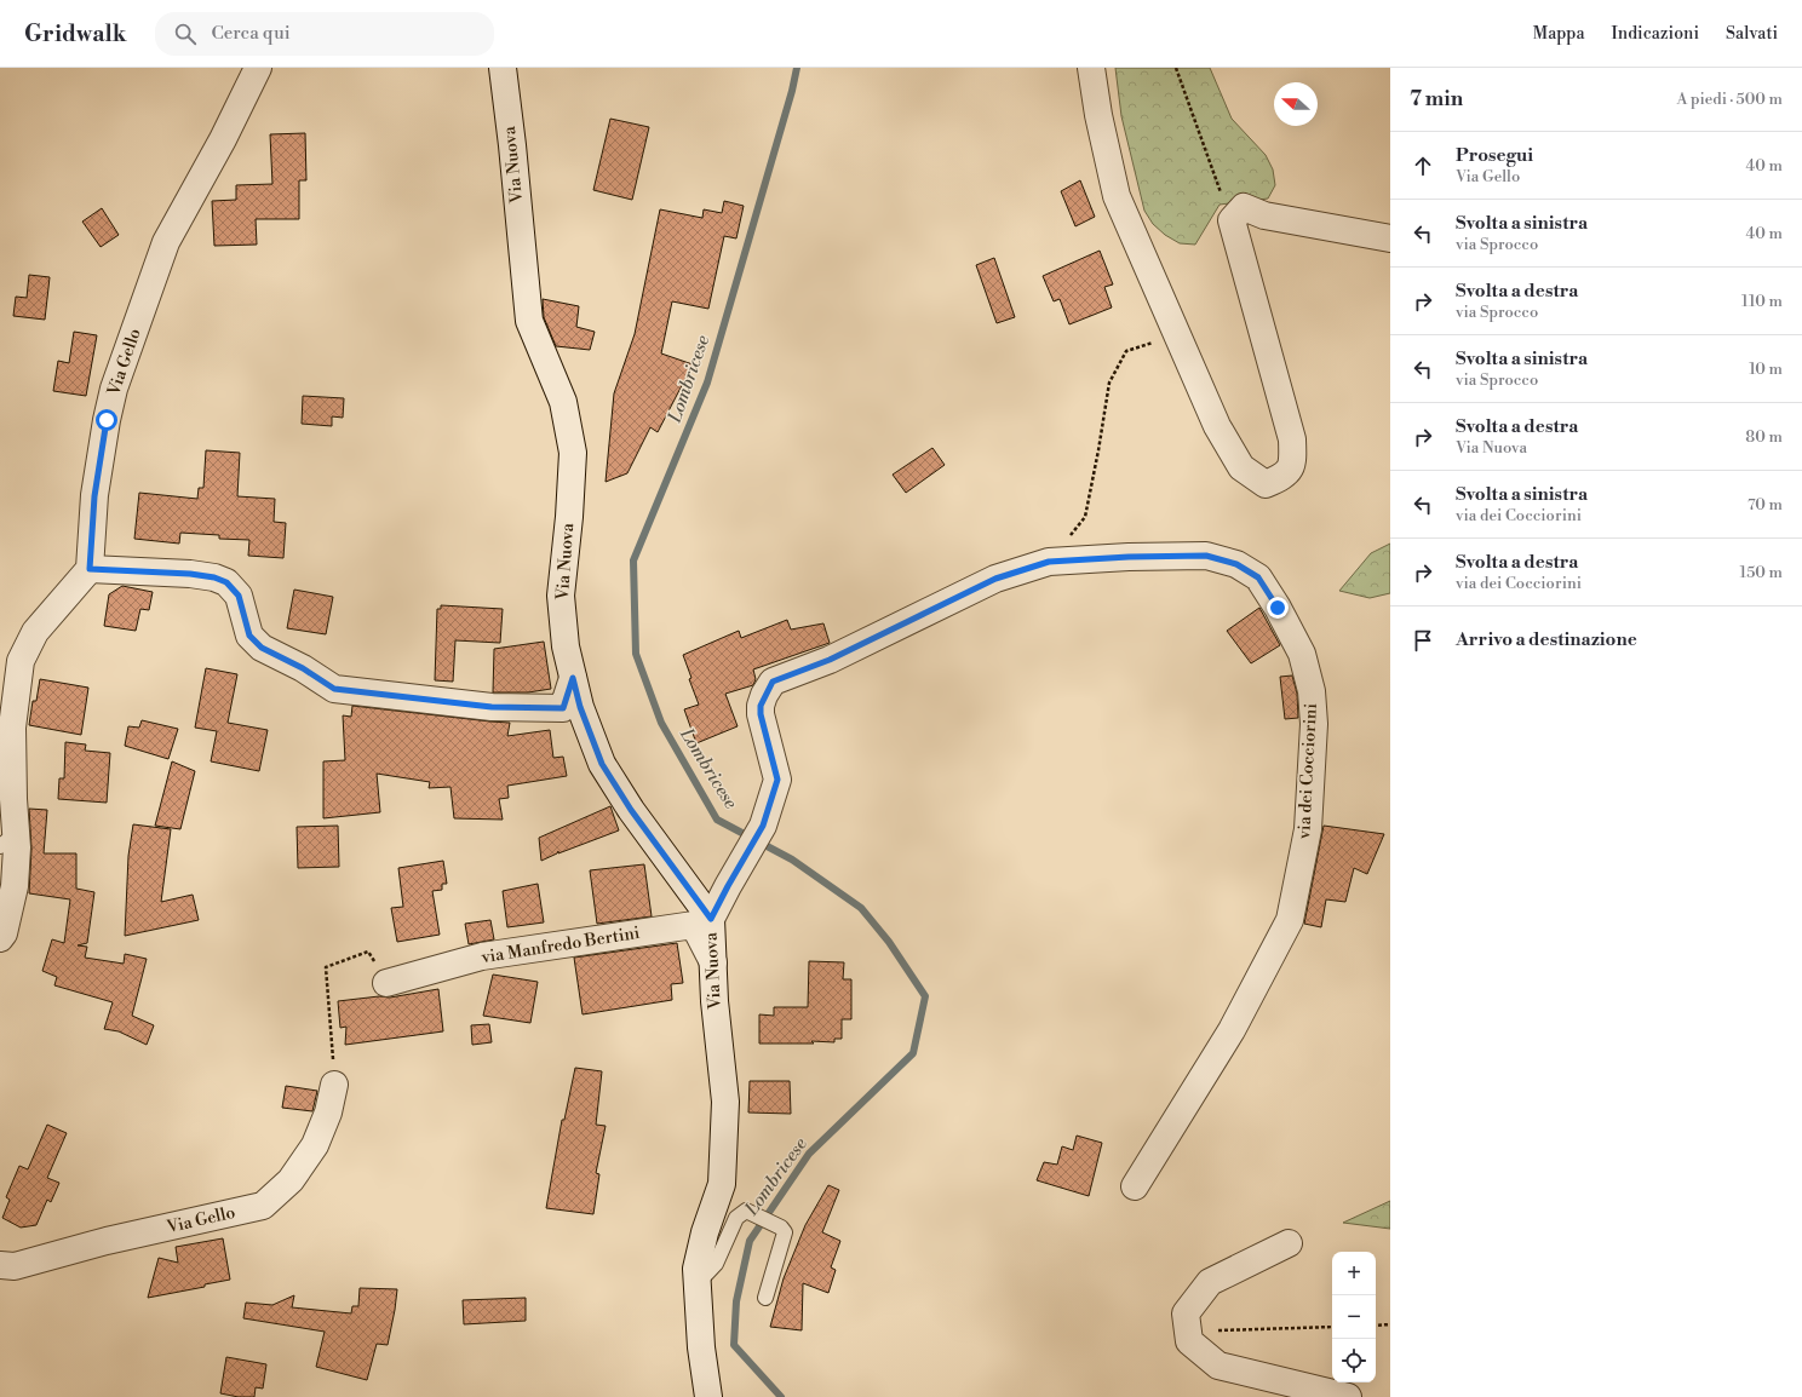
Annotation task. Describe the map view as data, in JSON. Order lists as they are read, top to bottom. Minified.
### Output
{"streets":{"street":["Via Nuova","Via Gello","via dei Cocciorini","via Manfredo Bertini"]},"crossings":[["Via Nuova","via dei Cocciorini"],["Via Nuova","via Manfredo Bertini"]],"water":["Lombricese"],"north":"left","page":{"header":"Gridwalk","search":"Cerca qui","nav":["Mappa","Indicazioni","Salvati"],"heading":["7 min","A piedi · 500 m"],"list":[["Prosegui","Via Gello","40 m"],["Svolta a sinistra","via Sprocco","40 m"],["Svolta a destra","via Sprocco","110 m"],["Svolta a sinistra","via Sprocco","10 m"],["Svolta a destra","Via Nuova","80 m"],["Svolta a sinistra","via dei Cocciorini","70 m"],["Svolta a destra","via dei Cocciorini","150 m"],"Arrivo a destinazione"],"map_buttons":["+","−"]}}
